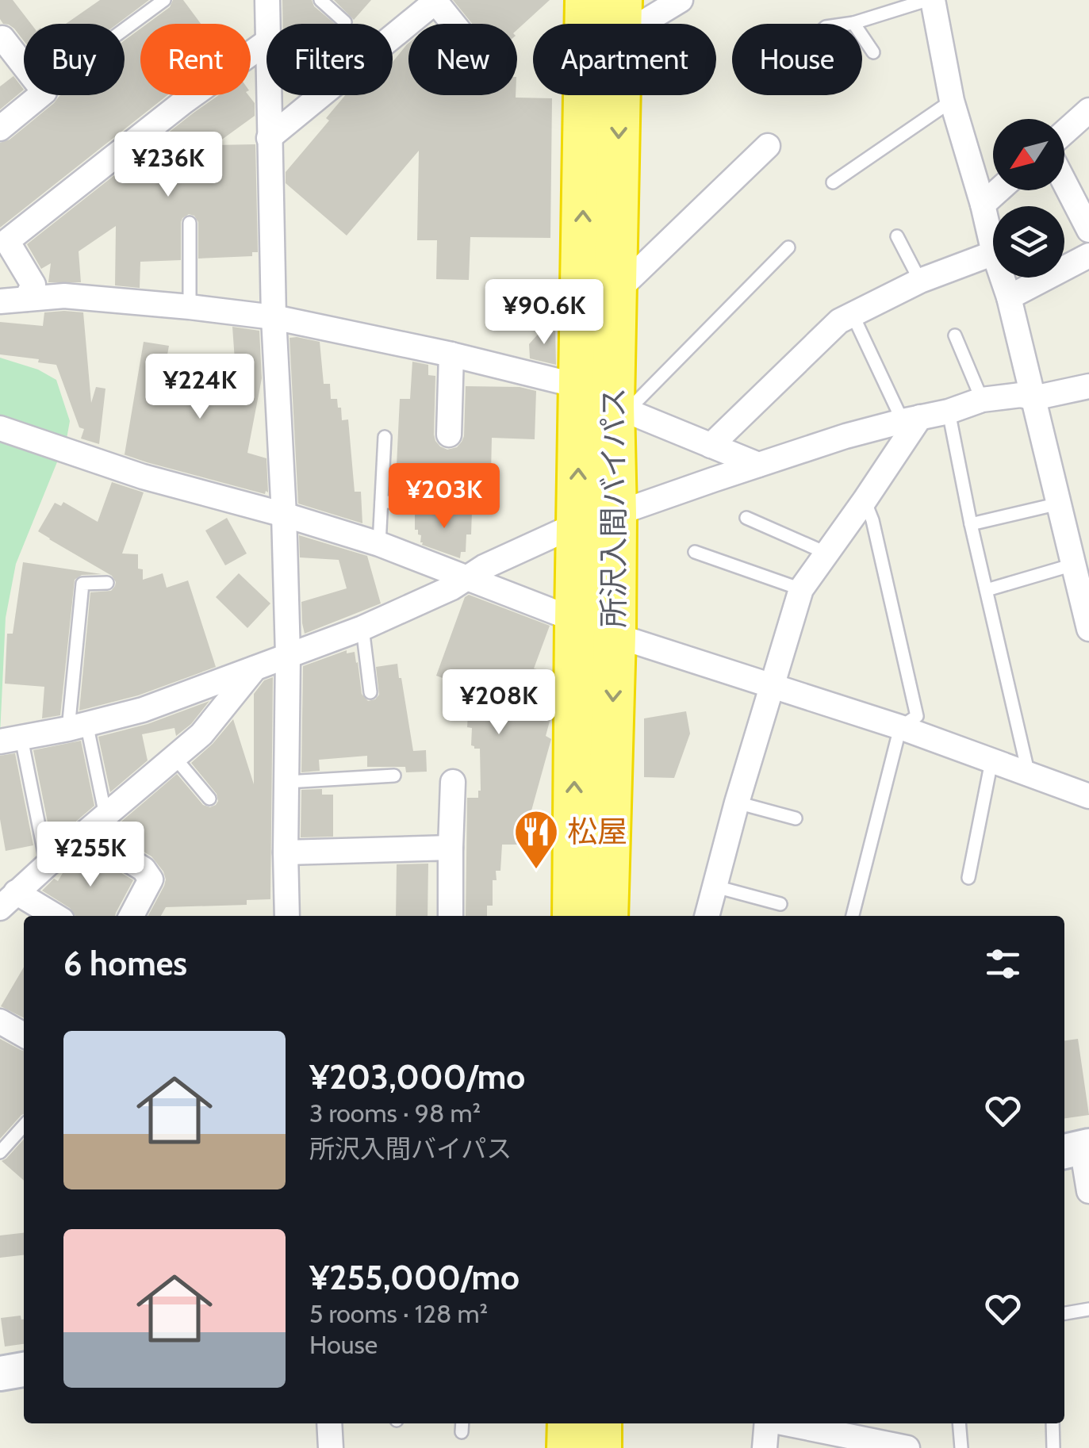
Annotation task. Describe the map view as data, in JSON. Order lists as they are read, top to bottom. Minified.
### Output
{"streets":{"highway":["所沢入間バイパス"]},"places":{"restaurant":["松屋"]},"north":"bottom left","page":{"chip":["Buy","Rent","Filters","New","Apartment","House"],"price":["¥236K","¥90.6K","¥224K","¥203K","¥208K","¥255K"],"heading":"6 homes","list":[{"name":"¥203,000/mo","note":"3 rooms · 98 m² · 所沢入間バイパス"},{"name":"¥255,000/mo","note":"5 rooms · 128 m² · House"}]}}
